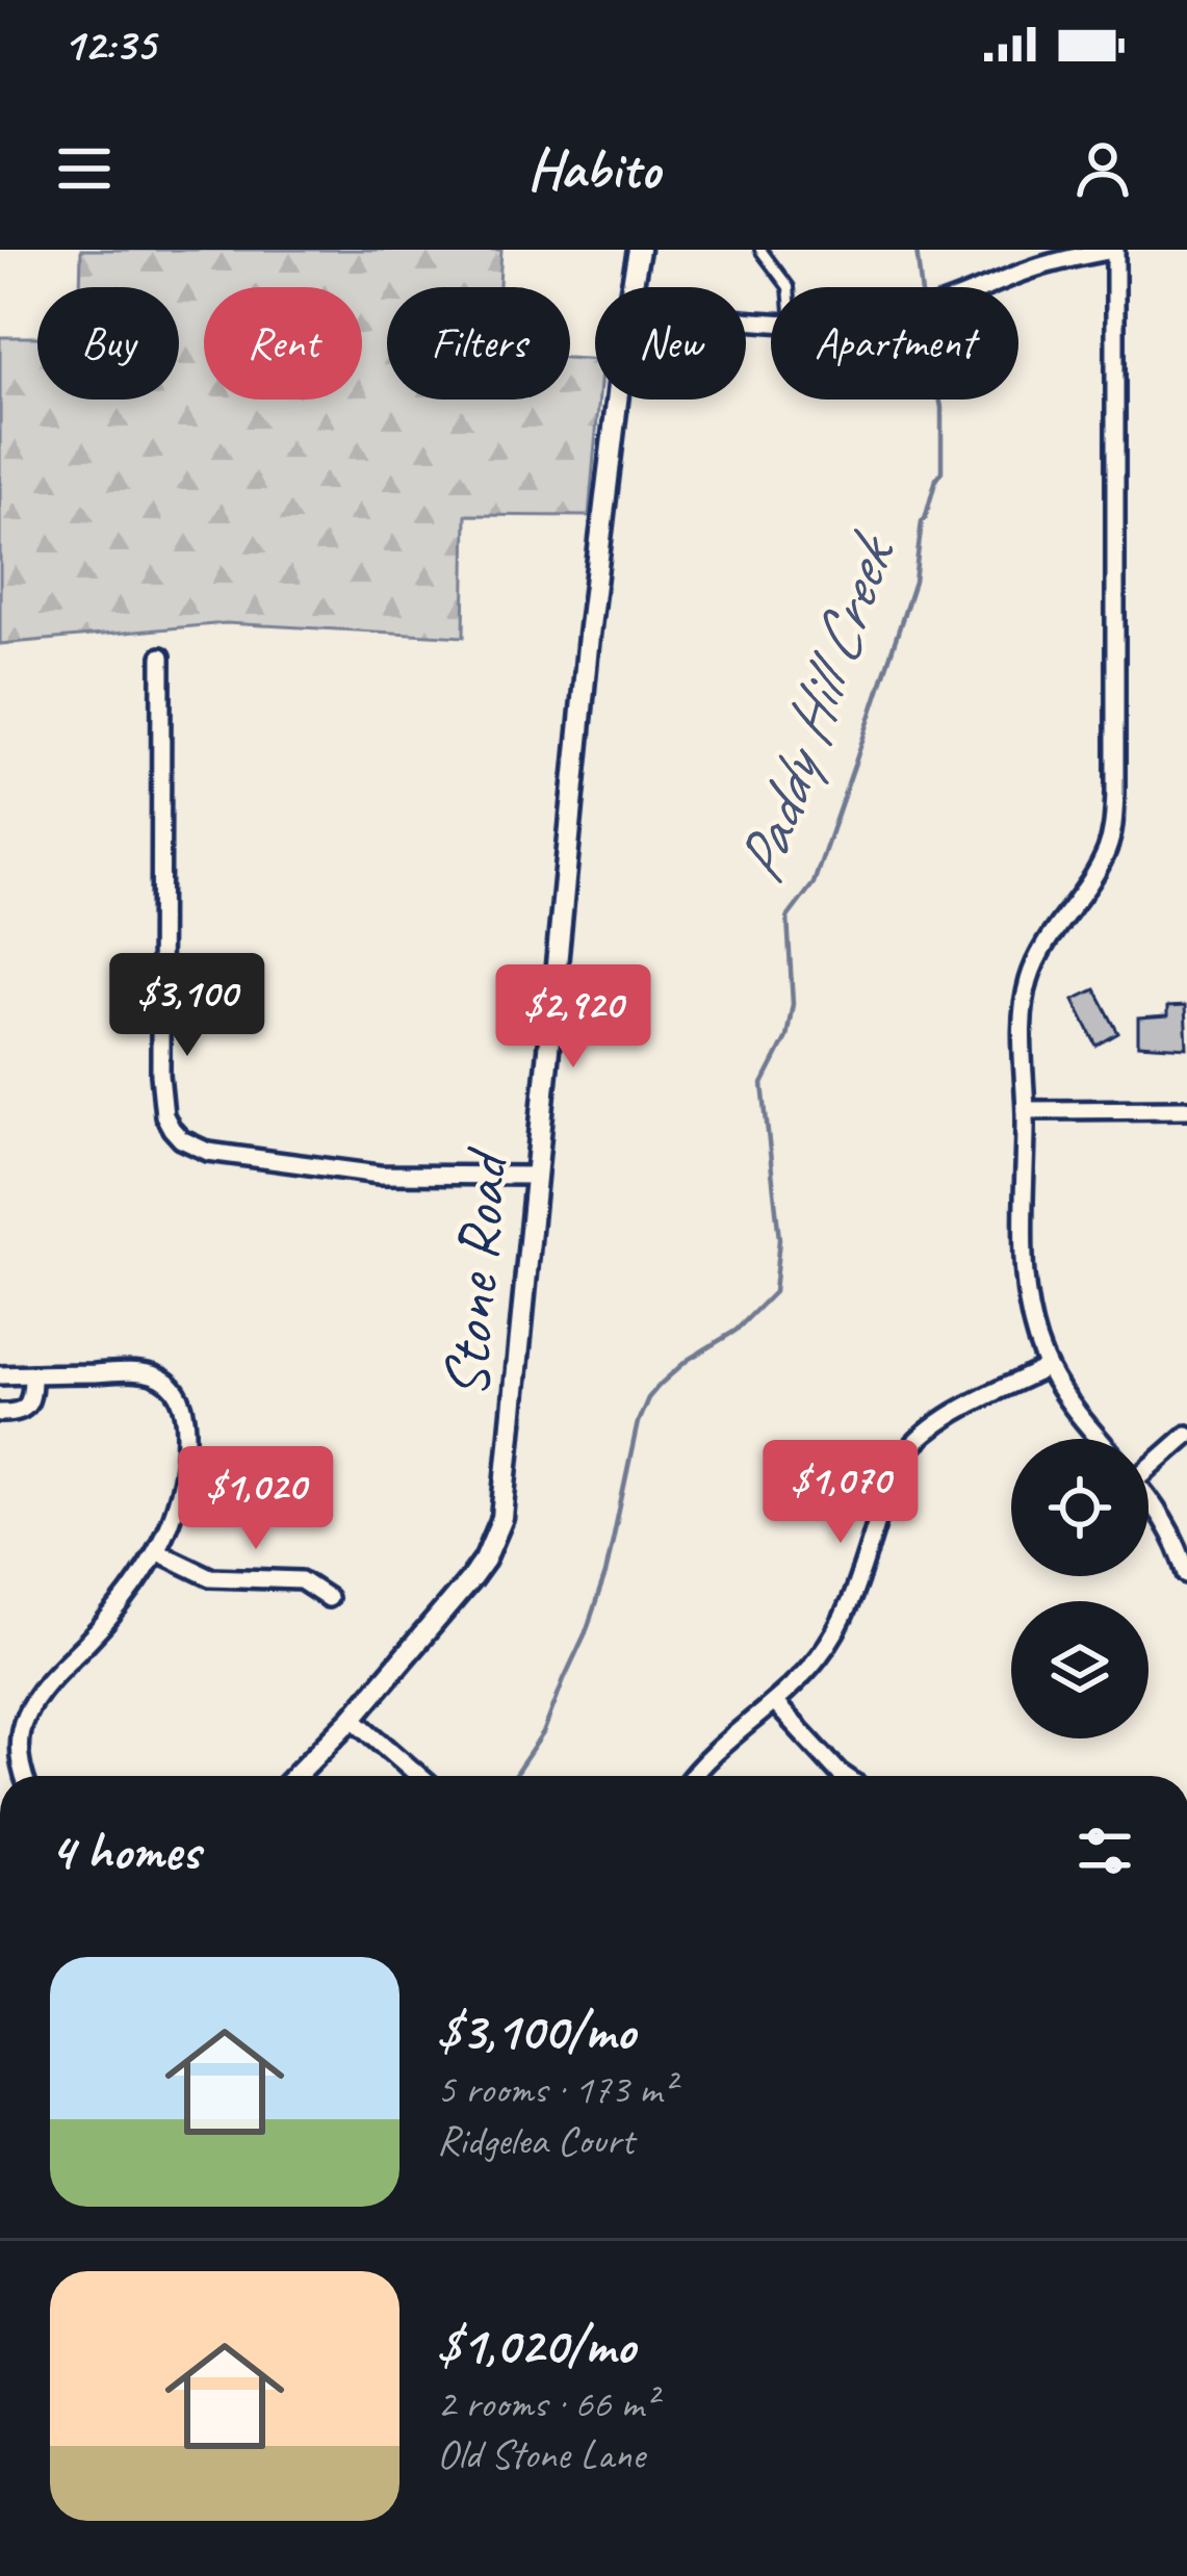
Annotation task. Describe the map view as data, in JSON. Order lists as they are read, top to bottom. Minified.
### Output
{"streets":{"street":["Stone Road"]},"water":["Paddy Hill Creek"],"page":{"status":"12:35","header":"Habito","chip":["Buy","Rent","Filters","New","Apartment"],"price":["$3,100","$2,920","$1,070","$1,020"],"heading":"4 homes","list":[{"name":"$3,100/mo","note":"5 rooms · 173 m² · Ridgelea Court"},{"name":"$1,020/mo","note":"2 rooms · 66 m² · Old Stone Lane"}]}}
